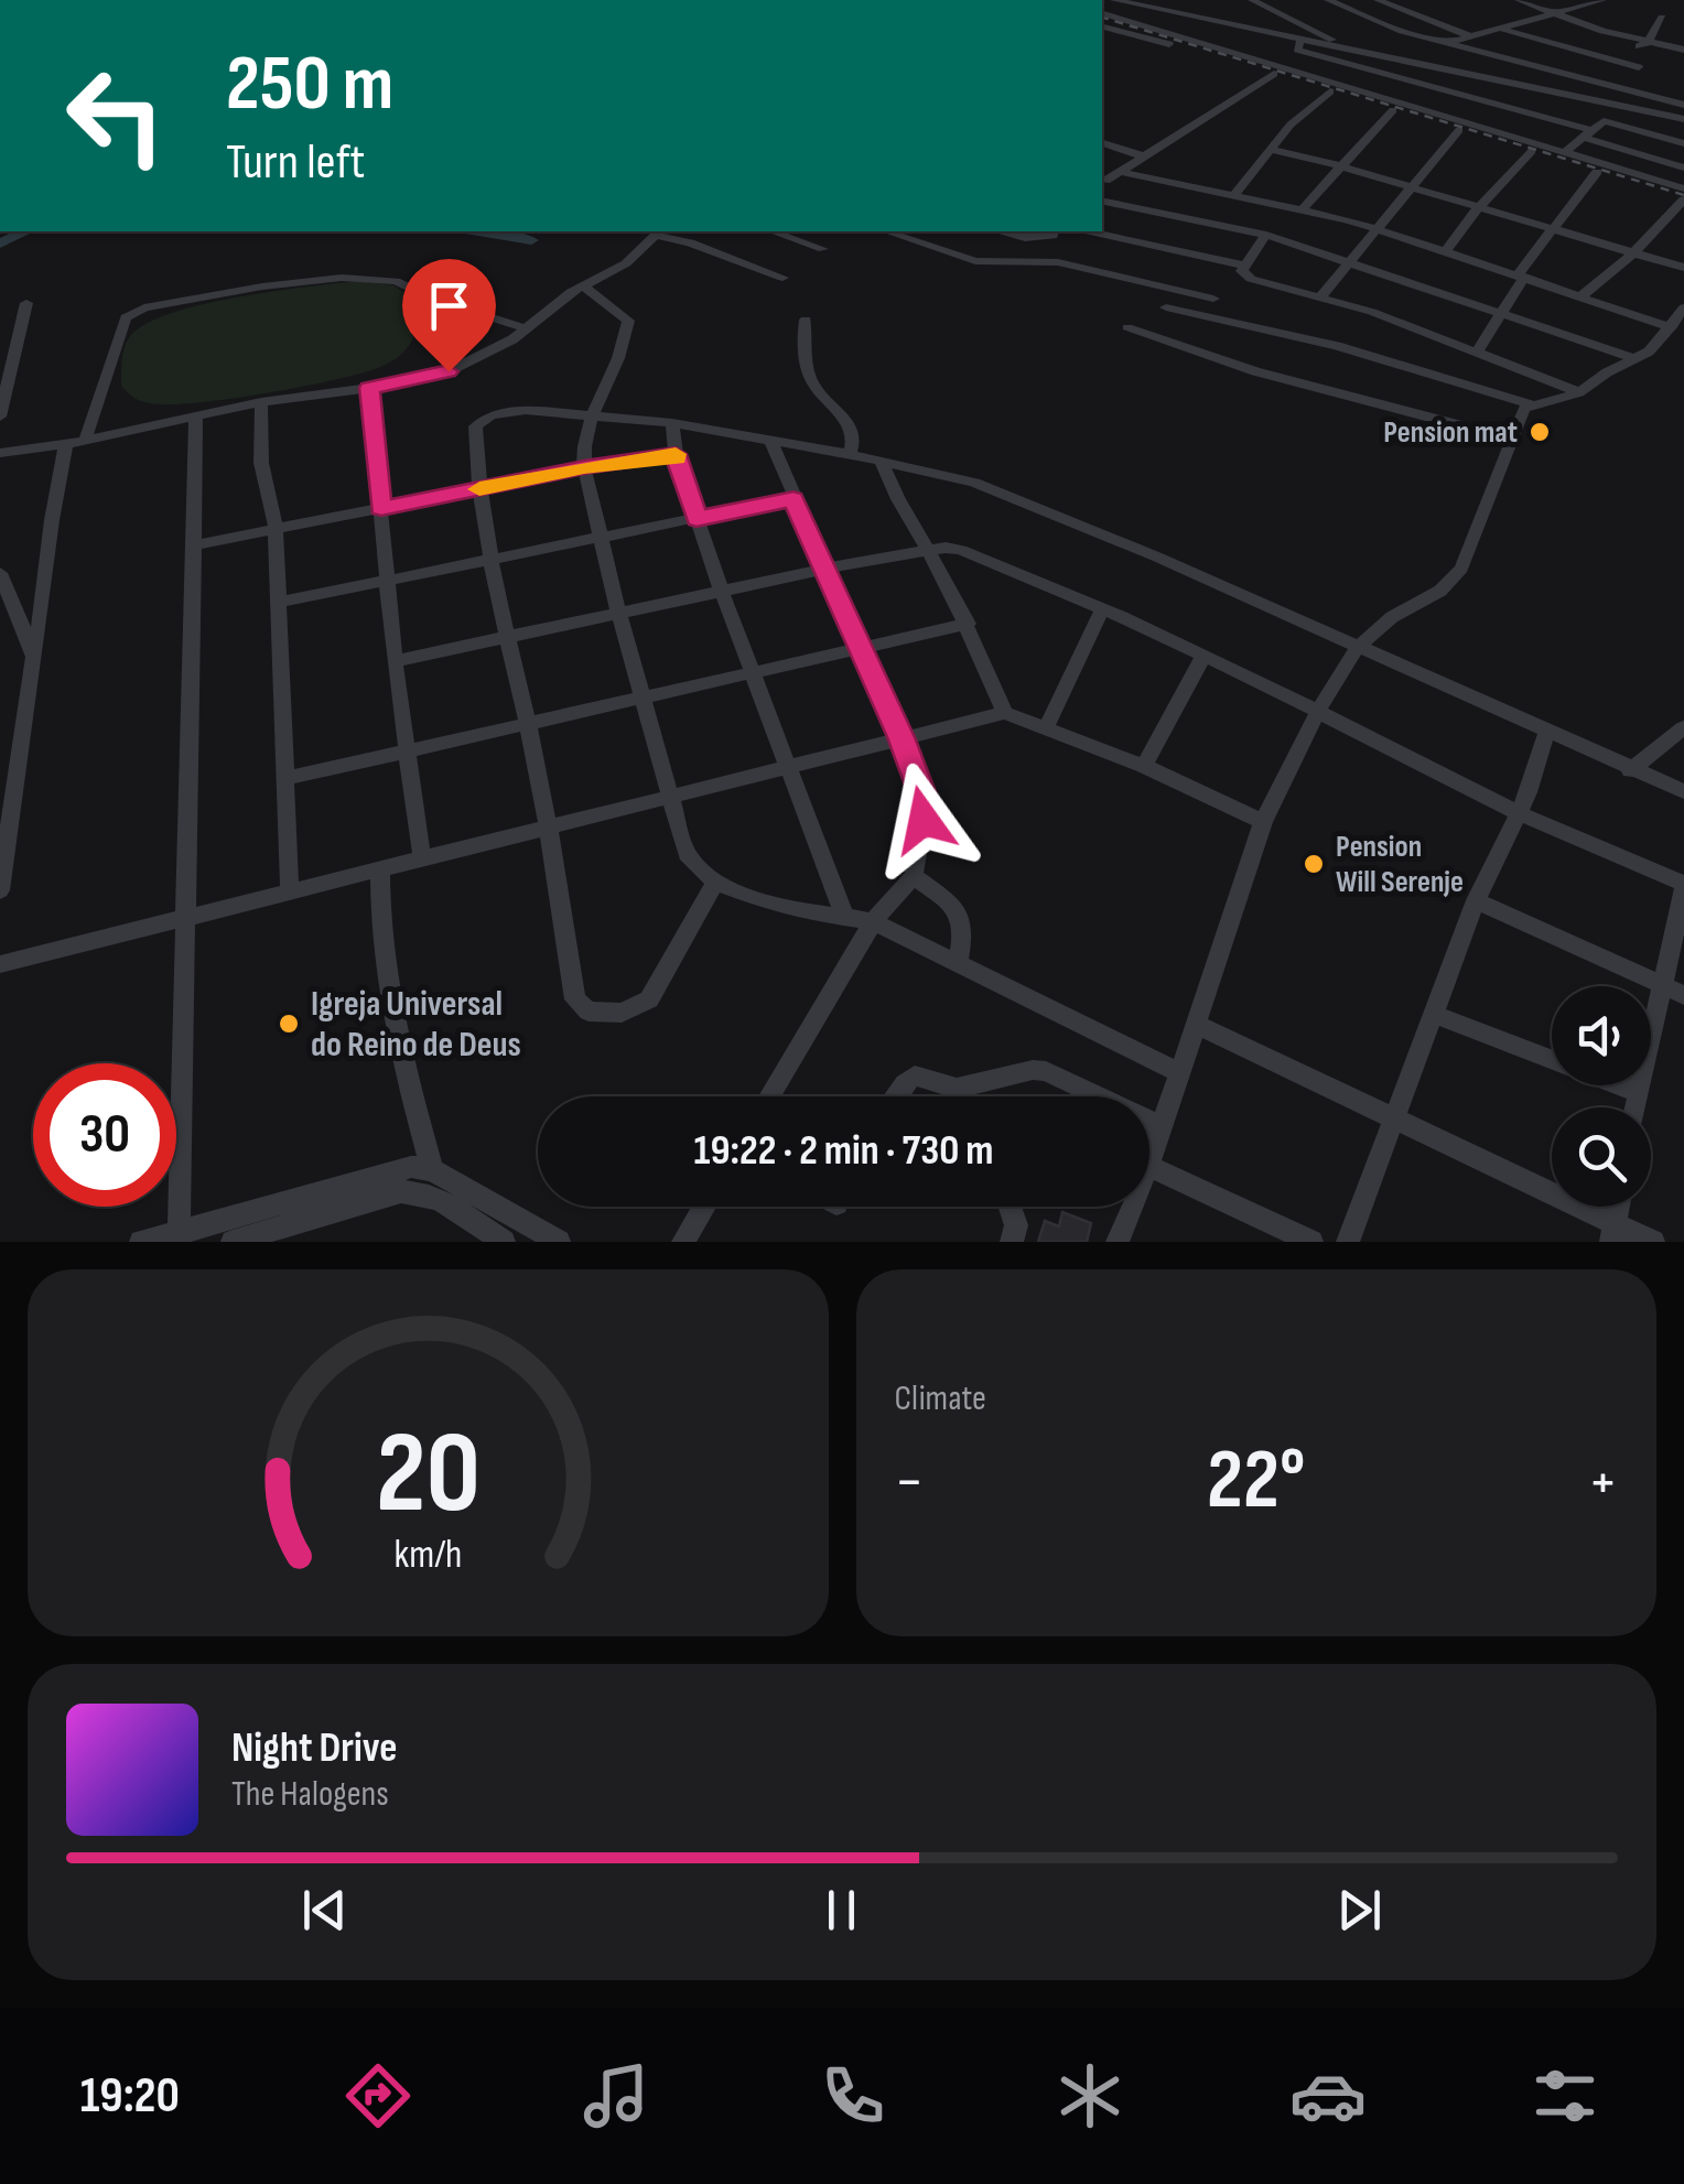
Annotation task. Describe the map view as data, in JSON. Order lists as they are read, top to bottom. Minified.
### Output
{"places":["Pension mat","Pension Will Serenje","Igreja Universal do Reino de Deus"],"page":{"turn":["250 m","Turn left"],"limit":"30","trip":"19:22 · 2 min · 730 m","tile":"Climate","heat":["−","22°","+"],"song":["Night Drive","The Halogens"],"tabs":"19:20","gauge":["20","km/h"]}}
